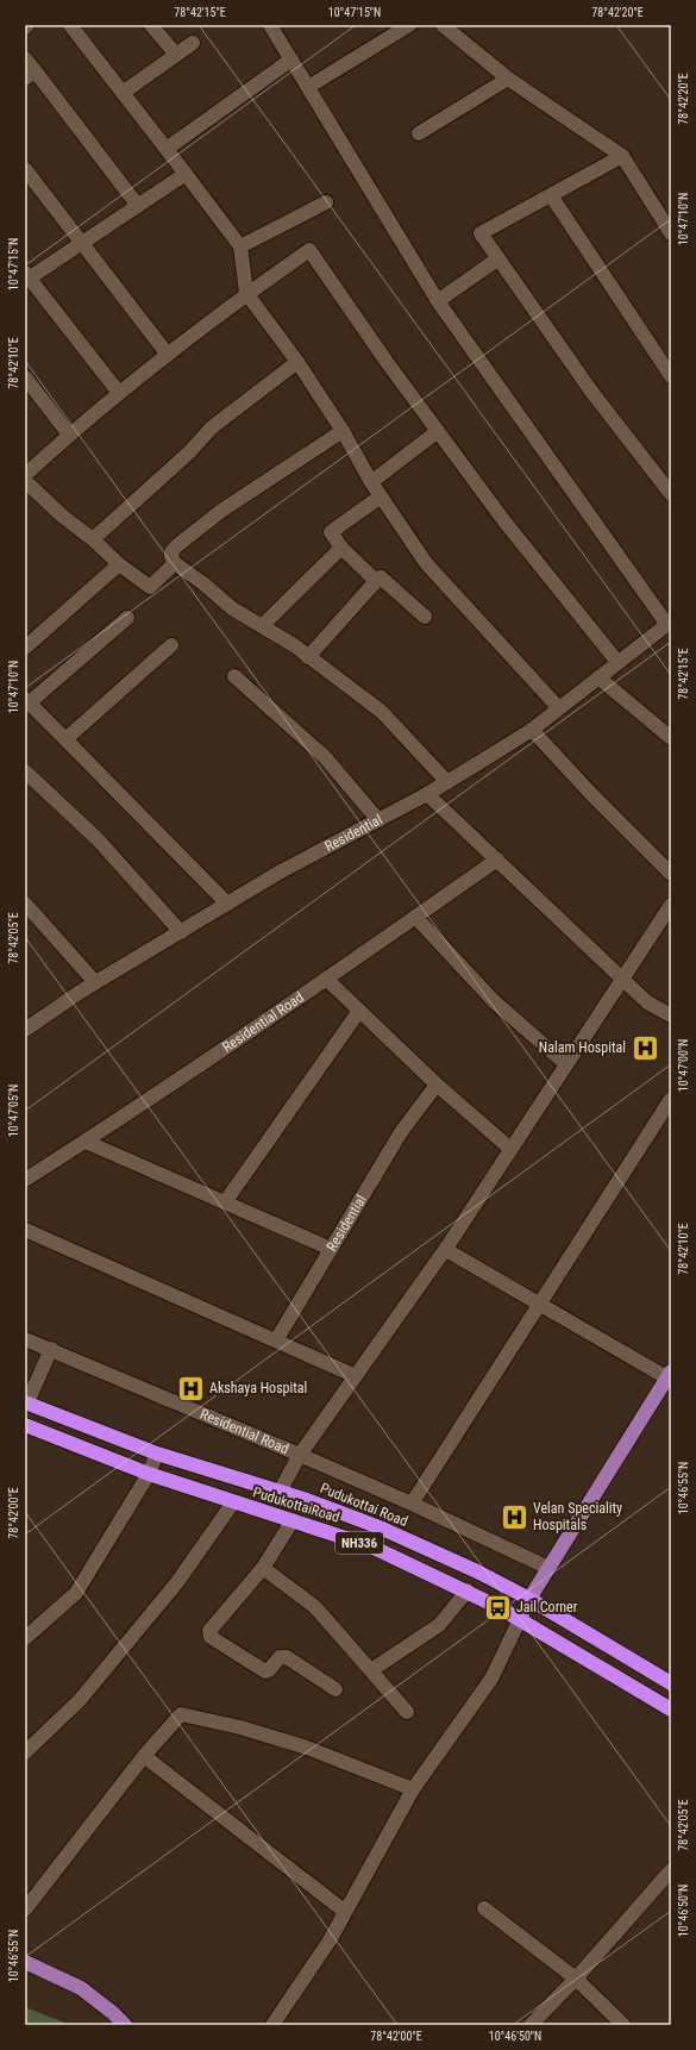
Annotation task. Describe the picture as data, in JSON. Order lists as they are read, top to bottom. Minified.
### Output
{"streets":{"highway":["PudukottaiRoad","Pudukottai Road","NH336"],"street":["Residential","Residential Road"]},"places":{"hospital":["Nalam Hospital","Akshaya Hospital","Velan Speciality Hospitals"],"bus stop":["Jail Corner"]},"coordinates":["78°42'15\"E","10°47'15\"N","78°42'20\"E","10°47'10\"N","78°42'10\"E","78°42'05\"E","10°47'00\"N","10°47'05\"N","10°46'55\"N","78°42'00\"E","10°46'50\"N"]}
